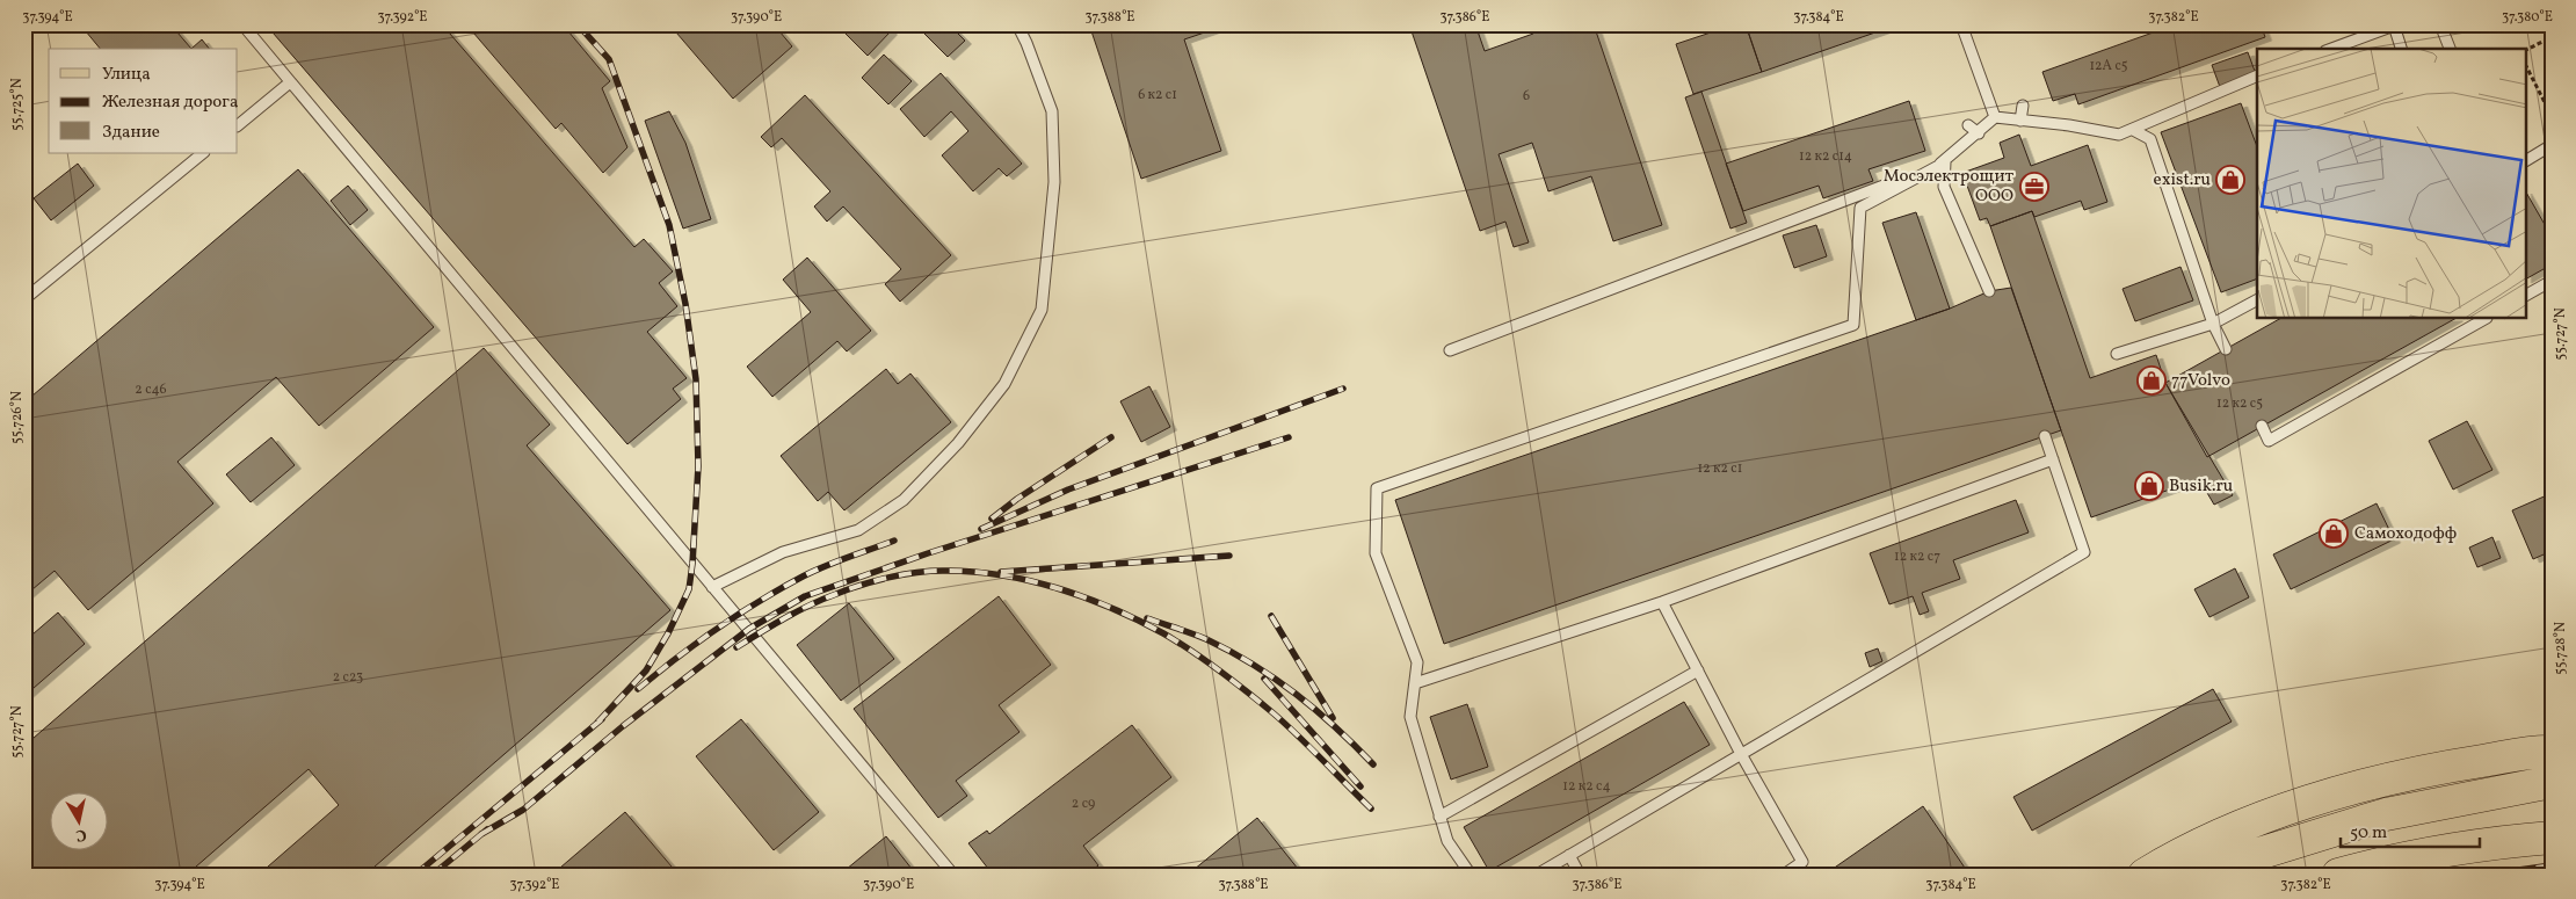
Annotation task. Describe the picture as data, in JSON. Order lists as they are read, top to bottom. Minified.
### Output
{"places":{"shop":["exist.ru","77Volvo","Busik.ru","Самоходофф"],"office":["Мосэлектрощит ООО"]},"house_numbers":["12А с5","6 к2 с1","6","12 к2 с14","2 с46","12 к2 с5","12 к2 с1","12 к2 с7","2 с23","12 к2 с4","2 с9"],"legend":["Улица","Железная дорога","Здание"],"scale_bar":"50 m","north":"bottom","coordinates":["37.394°E","37.392°E","37.390°E","37.388°E","37.386°E","37.384°E","37.382°E","37.380°E","55.725°N","55.727°N","55.726°N","55.728°N"]}
